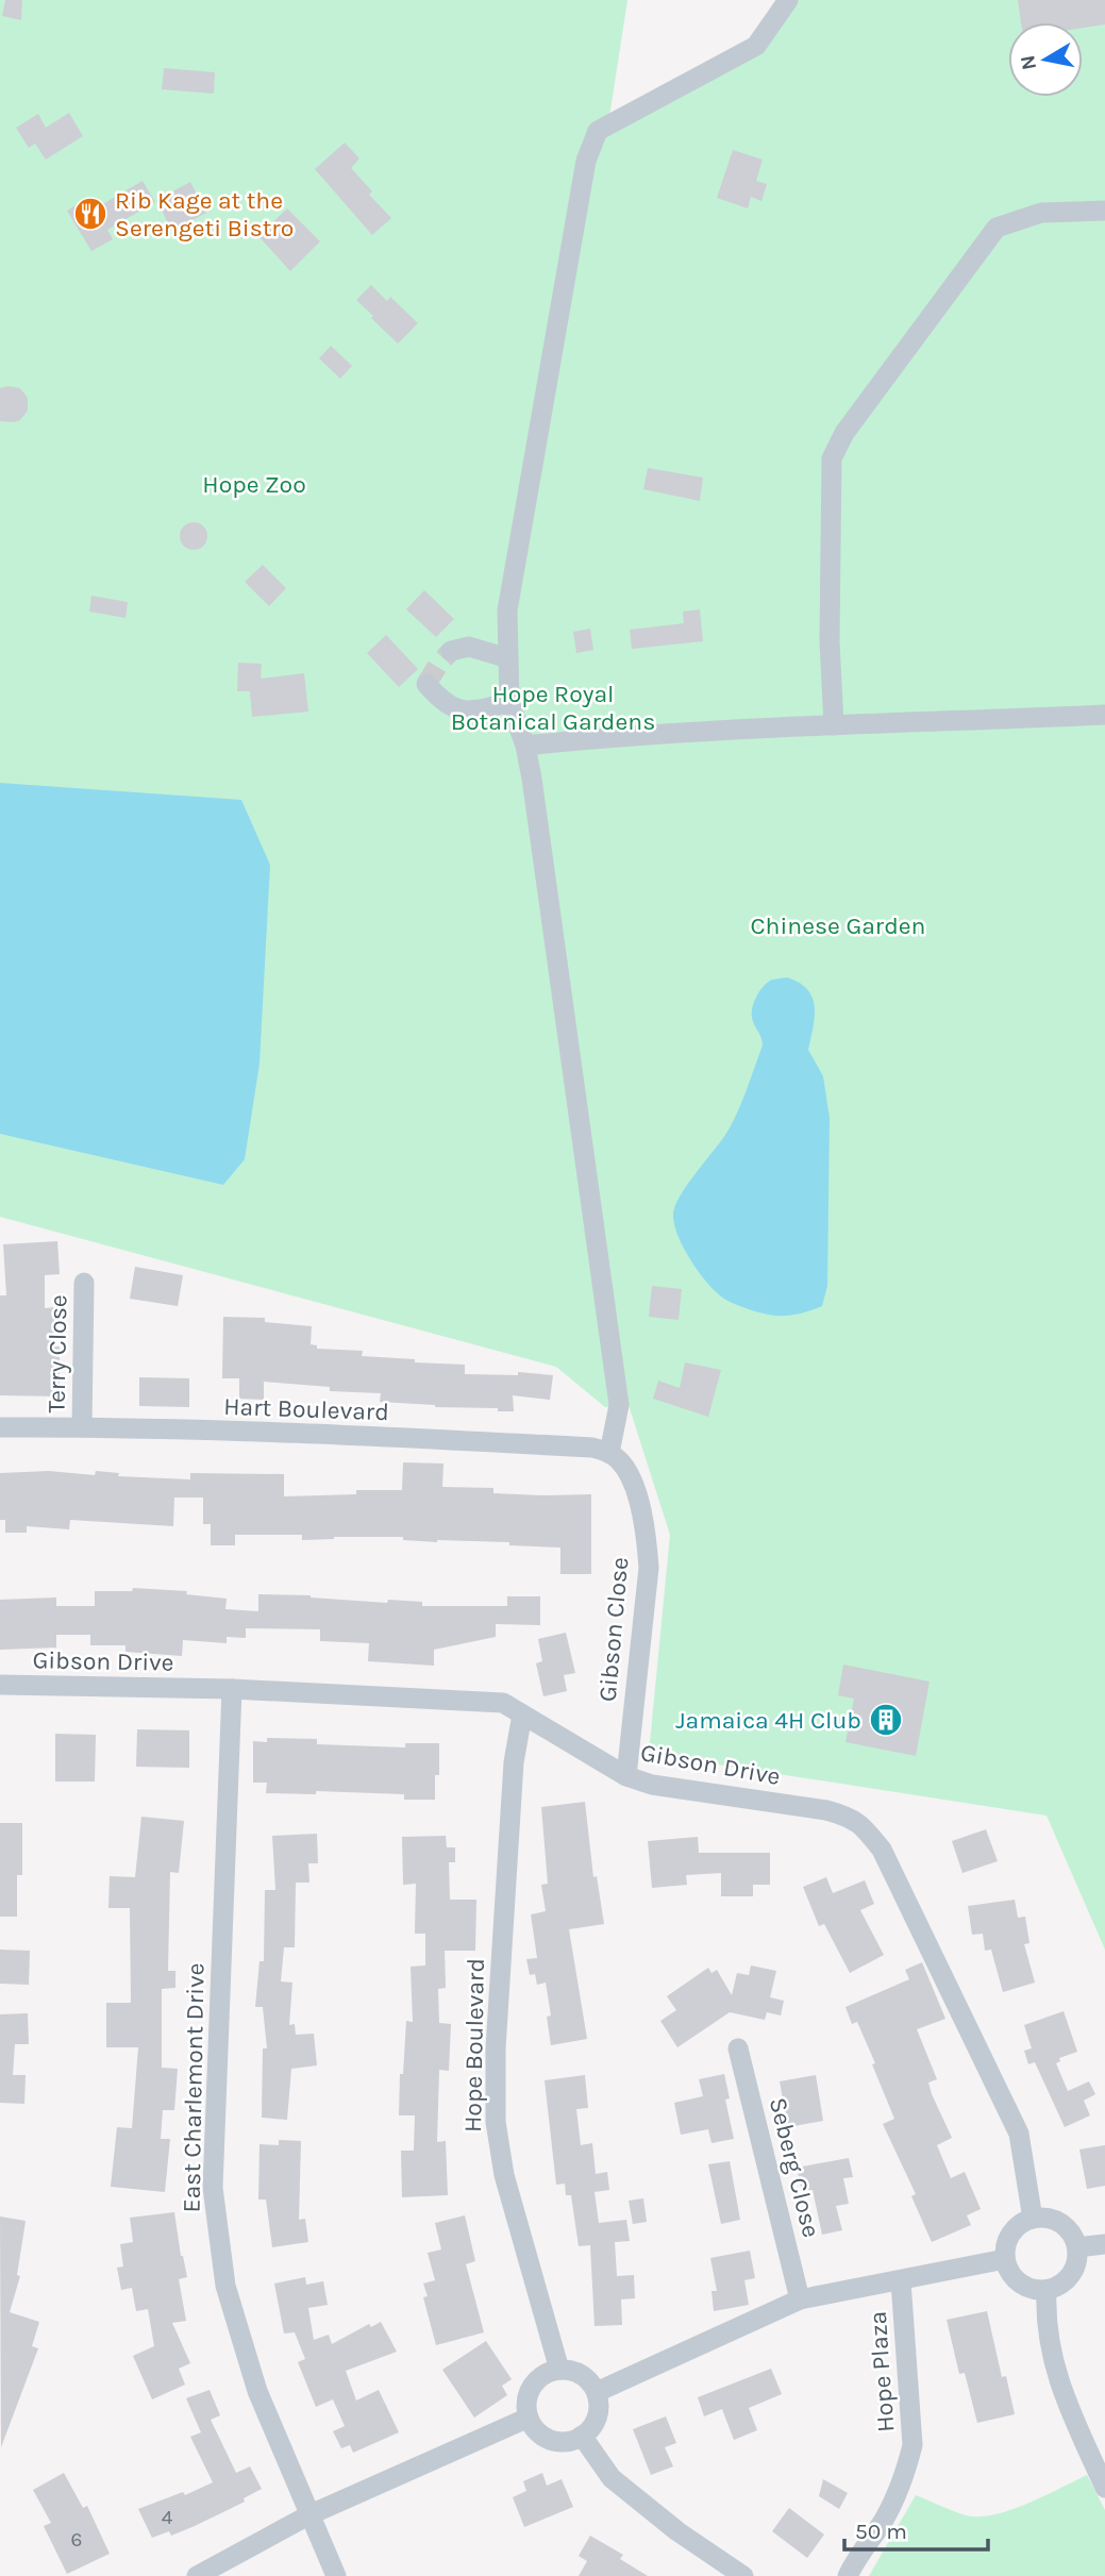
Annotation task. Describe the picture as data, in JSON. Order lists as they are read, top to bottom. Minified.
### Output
{"streets":{"street":["Terry Close","Hart Boulevard","Gibson Close","Gibson Drive","Hope Boulevard","East Charlemont Drive","Seberg Close","Hope Plaza"]},"crossings":[["Terry Close","Hart Boulevard"],["Hart Boulevard","Gibson Close"],["Gibson Close","Gibson Drive"],["Gibson Drive","Hope Boulevard"],["Gibson Drive","East Charlemont Drive"]],"parks":["Hope Zoo","Hope Royal Botanical Gardens","Chinese Garden"],"places":{"restaurant":["Rib Kage at the Serengeti Bistro"],"building":["Jamaica 4H Club"]},"house_numbers":["4","6"],"scale_bar":"50 m","north":"left"}
